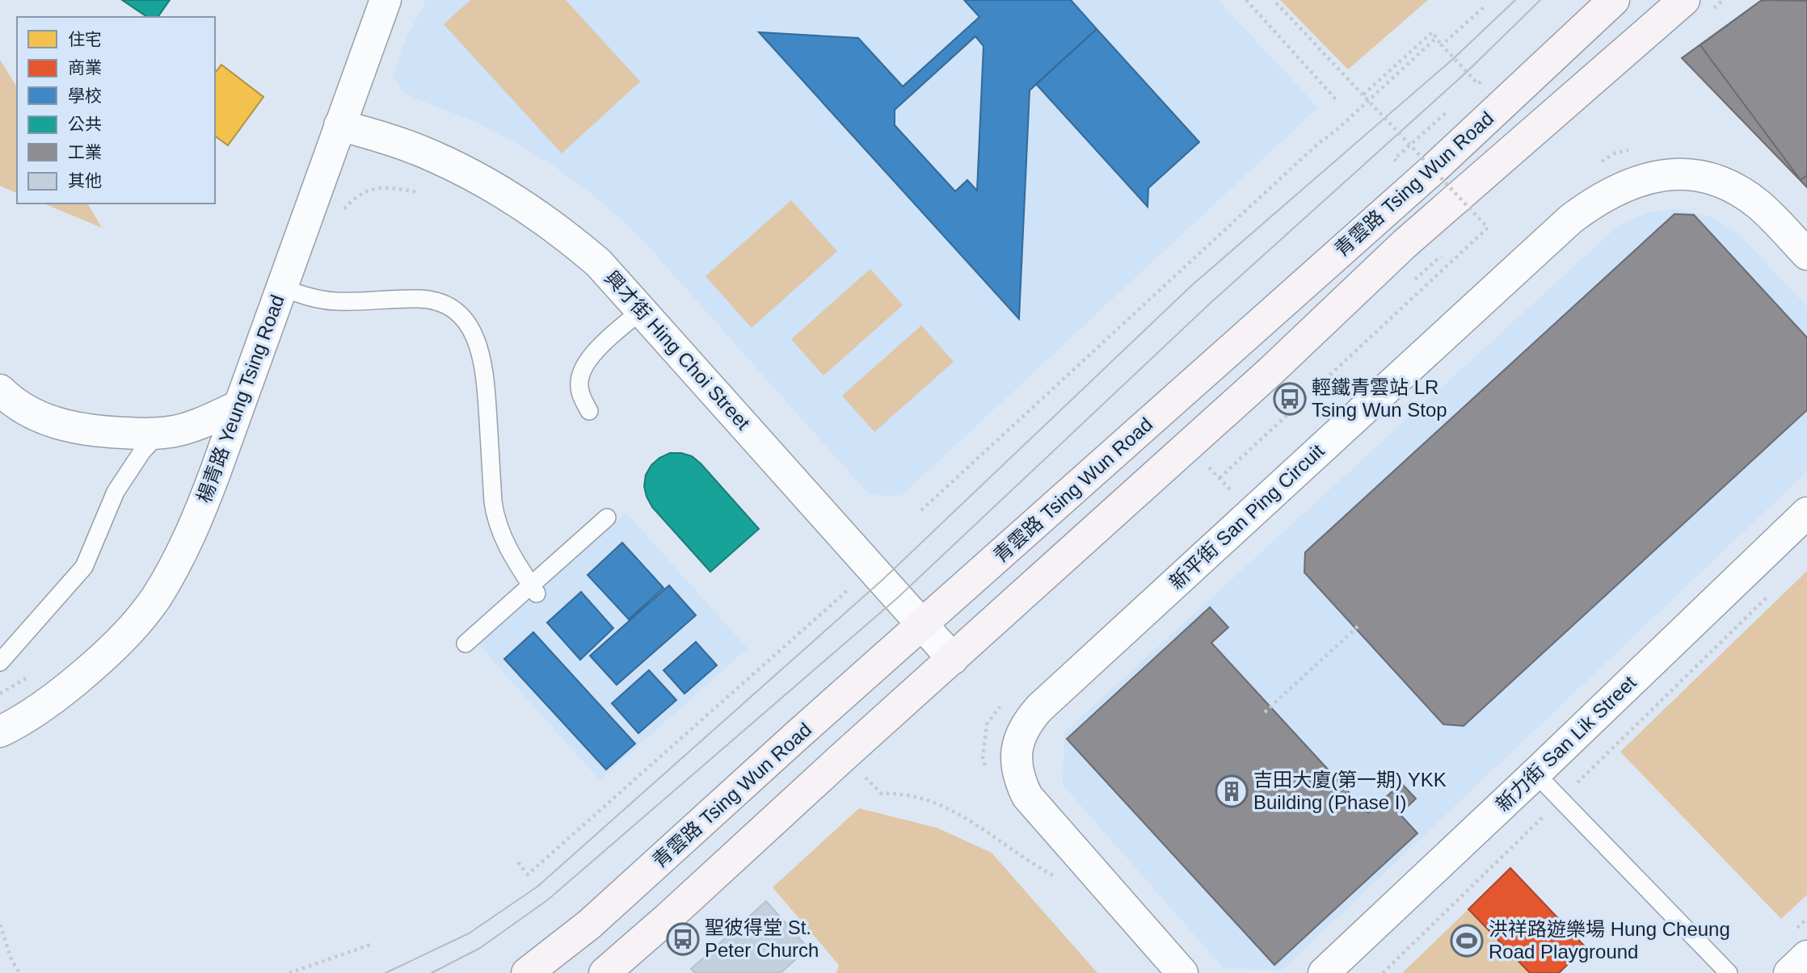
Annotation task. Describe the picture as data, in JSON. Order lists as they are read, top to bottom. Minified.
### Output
{"streets":{"main road":["青雲路 Tsing Wun Road"],"street":["興才街 Hing Choi Street","楊青路 Yeung Tsing Road","新平街 San Ping Circuit","新力街 San Lik Street"]},"crossings":[["青雲路 Tsing Wun Road","興才街 Hing Choi Street"],["興才街 Hing Choi Street","楊青路 Yeung Tsing Road"]],"places":{"bus stop":["輕鐵青雲站 LR Tsing Wun Stop","聖彼得堂 St. Peter Church"],"building":["吉田大廈(第一期) YKK Building (Phase I)"],"sports":["洪祥路遊樂場 Hung Cheung Road Playground"]},"legend":["住宅","商業","學校","公共","工業","其他"]}
